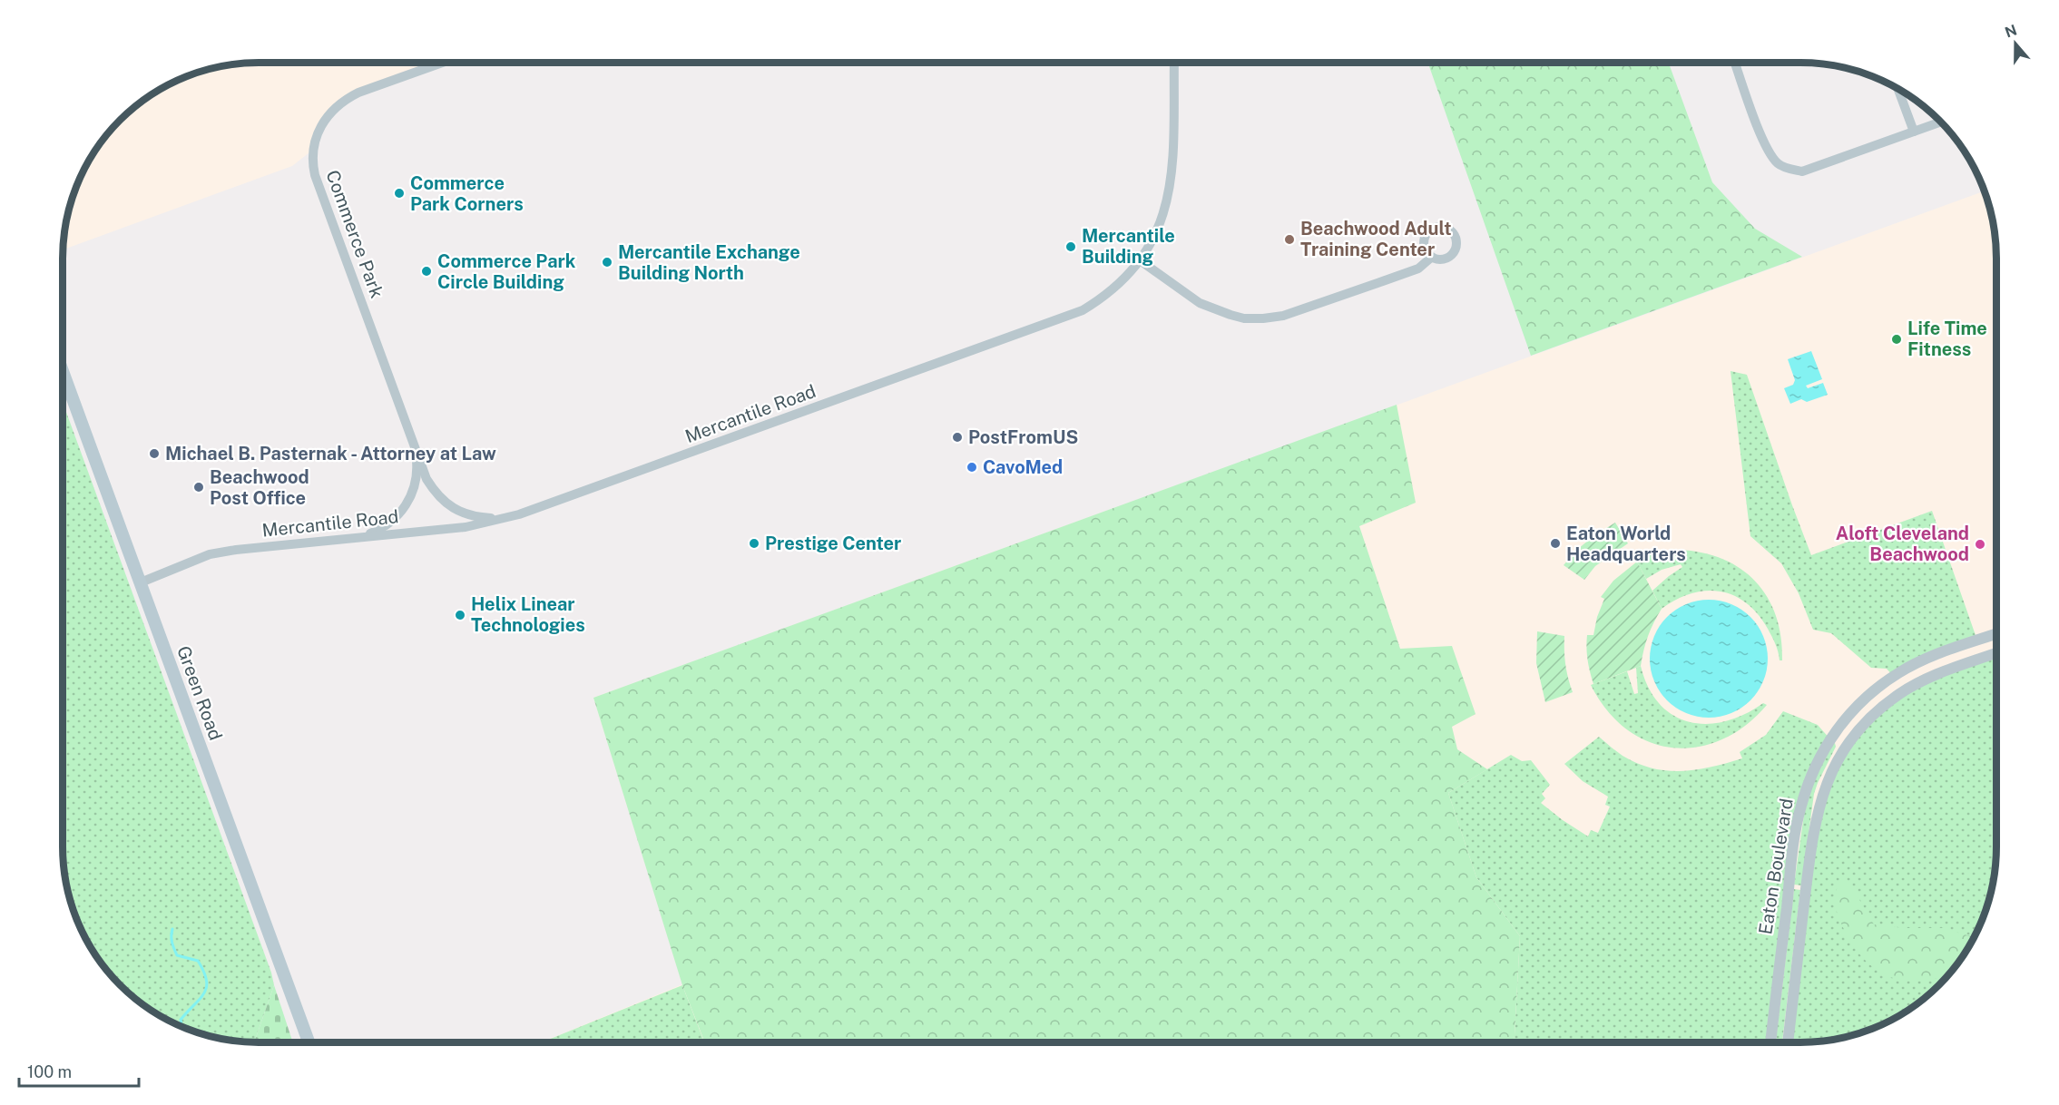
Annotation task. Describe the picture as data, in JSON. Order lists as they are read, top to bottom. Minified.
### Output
{"streets":{"main road":["Green Road"],"street":["Commerce Park","Mercantile Road","Eaton Boulevard"]},"crossings":[["Commerce Park","Mercantile Road"],["Mercantile Road","Green Road"]],"places":["Commerce Park Corners","Beachwood Adult Training Center","Mercantile Building","Mercantile Exchange Building North","Commerce Park Circle Building","Life Time Fitness","PostFromUS","Michael B. Pasternak - Attorney at Law","CavoMed","Beachwood Post Office","Prestige Center","Eaton World Headquarters","Aloft Cleveland Beachwood","Helix Linear Technologies"],"scale_bar":"100 m","north":"top"}
